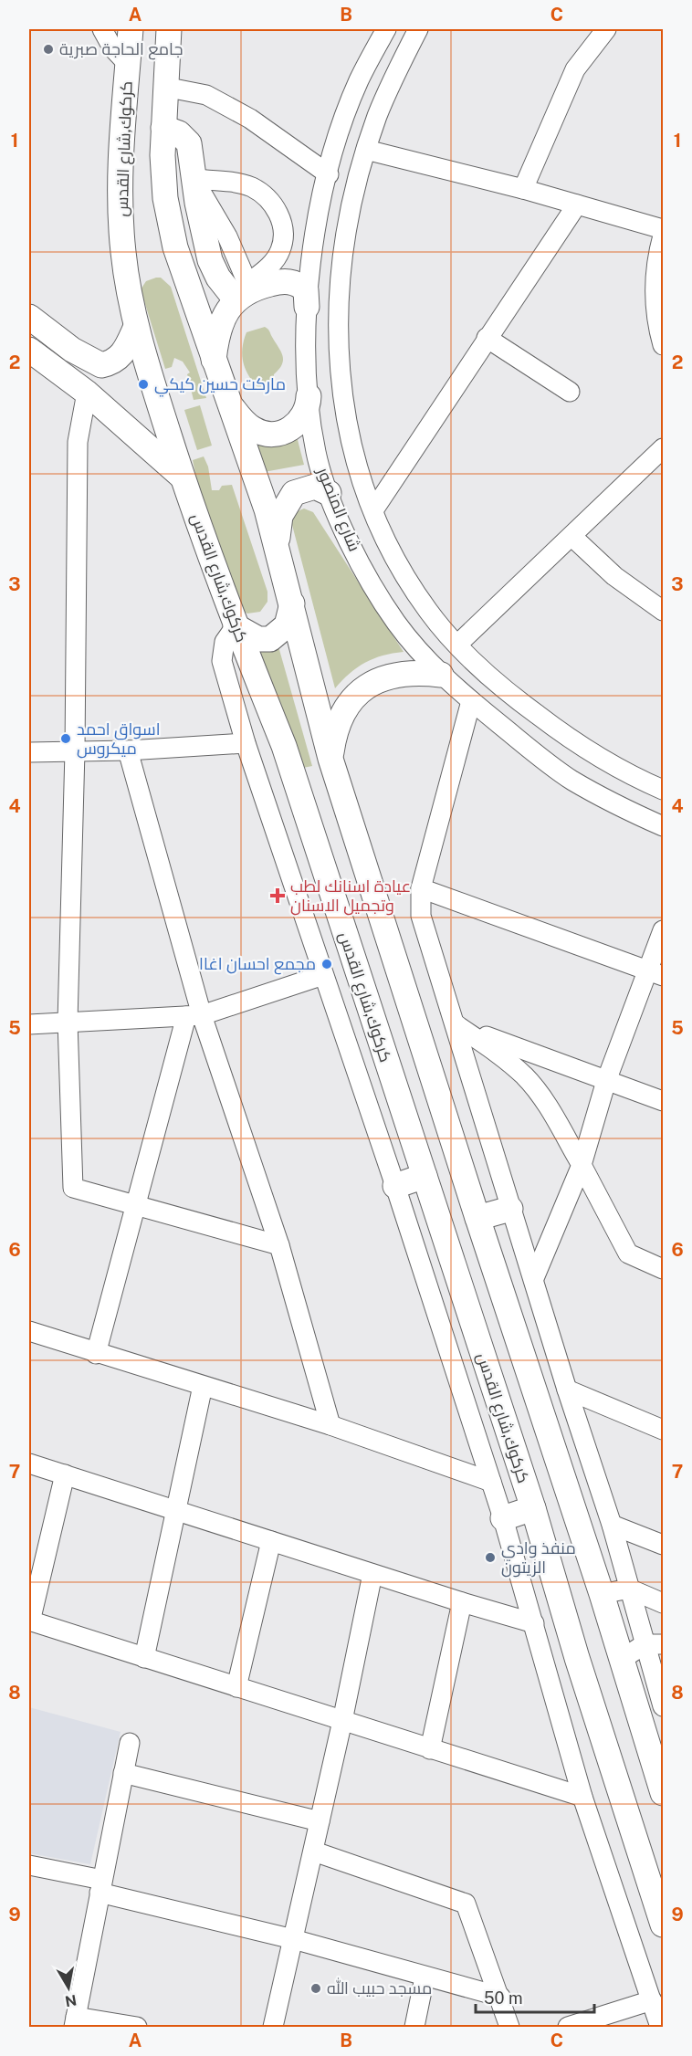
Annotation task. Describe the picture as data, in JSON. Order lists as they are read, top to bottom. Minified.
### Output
{"streets":{"main road":["كركوك,شارع القدس"],"street":["شارع المنصور"]},"places":{"other":["جامع الحاجة صبرية","ماركت حسين كيكي","اسواق احمد ميكروس","مجمع احسان اغاا","منفذ وادي الزيتون","مسجد حبيب الله"],"health":["عيادة اسنانك لطب وتجميل الاسنان"]},"scale_bar":"50 m","north":"bottom","grid":{"columns":["A","B","C"],"rows":["1","2","3","4","5","6","7","8","9"]}}
